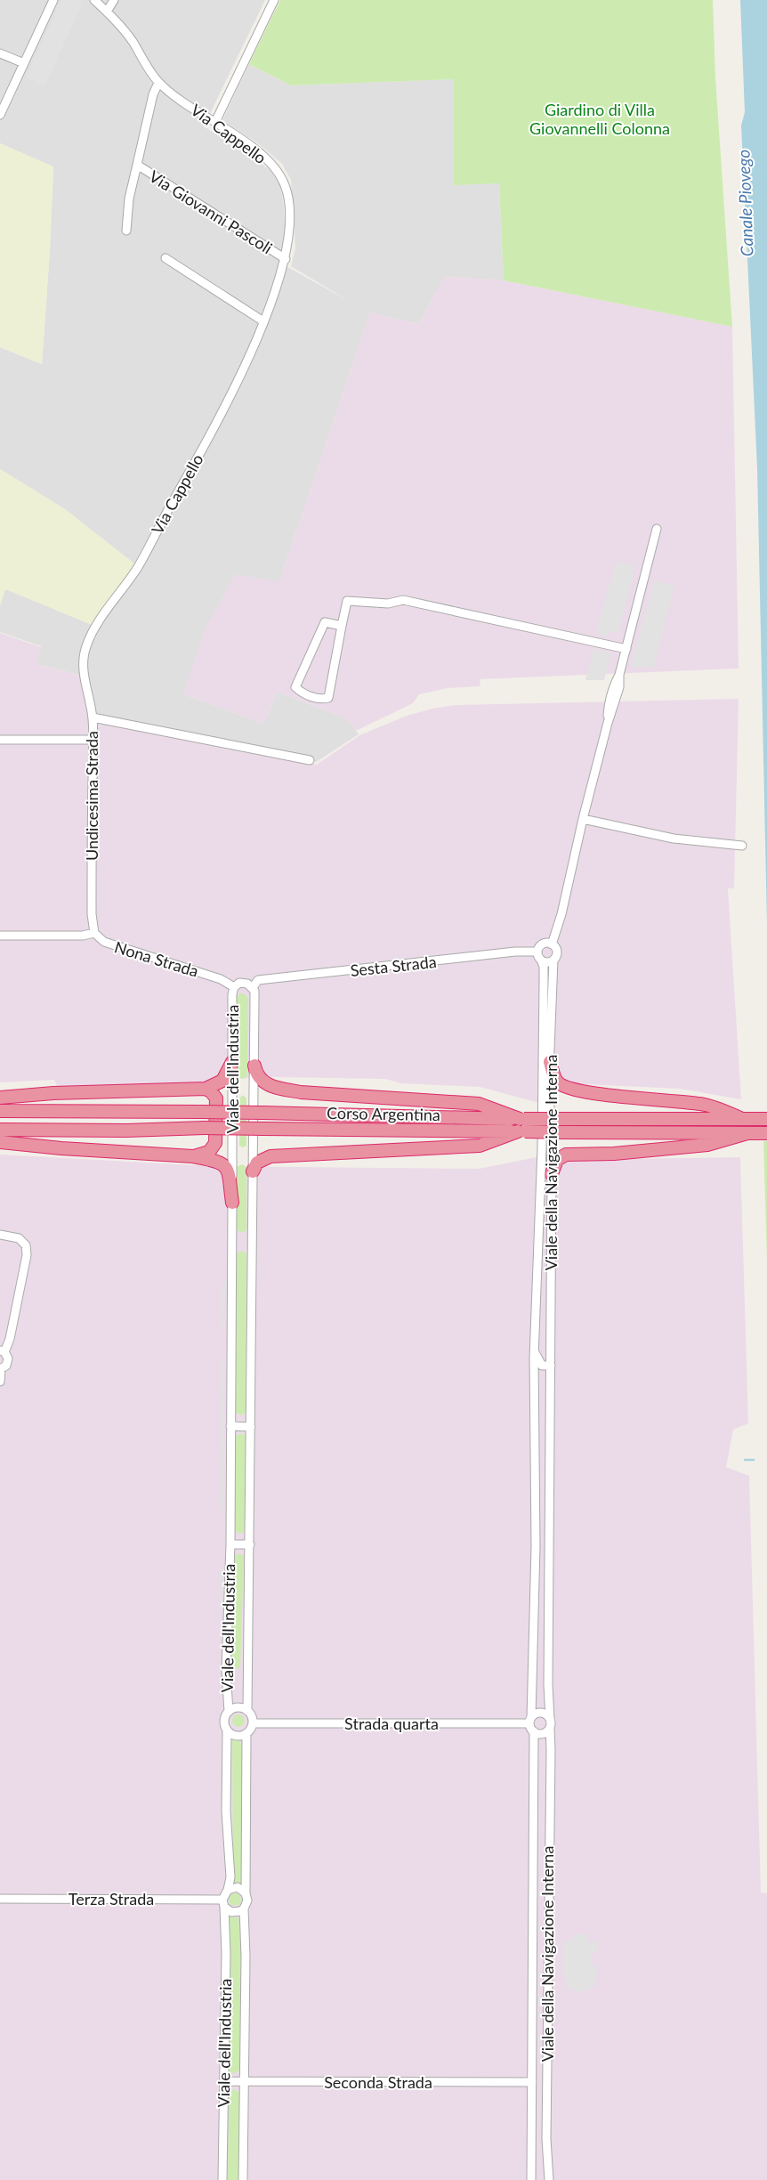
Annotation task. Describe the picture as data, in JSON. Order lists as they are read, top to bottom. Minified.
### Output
{"streets":{"highway":["Corso Argentina"],"street":["Via Cappello","Via Giovanni Pascoli","Undicesima Strada","Nona Strada","Sesta Strada","Viale dell'Industria","Viale della Navigazione Interna","Strada quarta","Terza Strada","Seconda Strada"]},"crossings":[["Via Cappello","Via Giovanni Pascoli"],["Via Cappello","Undicesima Strada"],["Undicesima Strada","Nona Strada"],["Nona Strada","Viale dell'Industria"],["Sesta Strada","Viale dell'Industria"],["Sesta Strada","Viale della Navigazione Interna"],["Viale dell'Industria","Strada quarta"],["Viale dell'Industria","Terza Strada"],["Viale dell'Industria","Seconda Strada"],["Viale della Navigazione Interna","Strada quarta"],["Viale della Navigazione Interna","Seconda Strada"]],"water":["Canale Piovego"],"parks":["Giardino di Villa Giovannelli Colonna"]}
